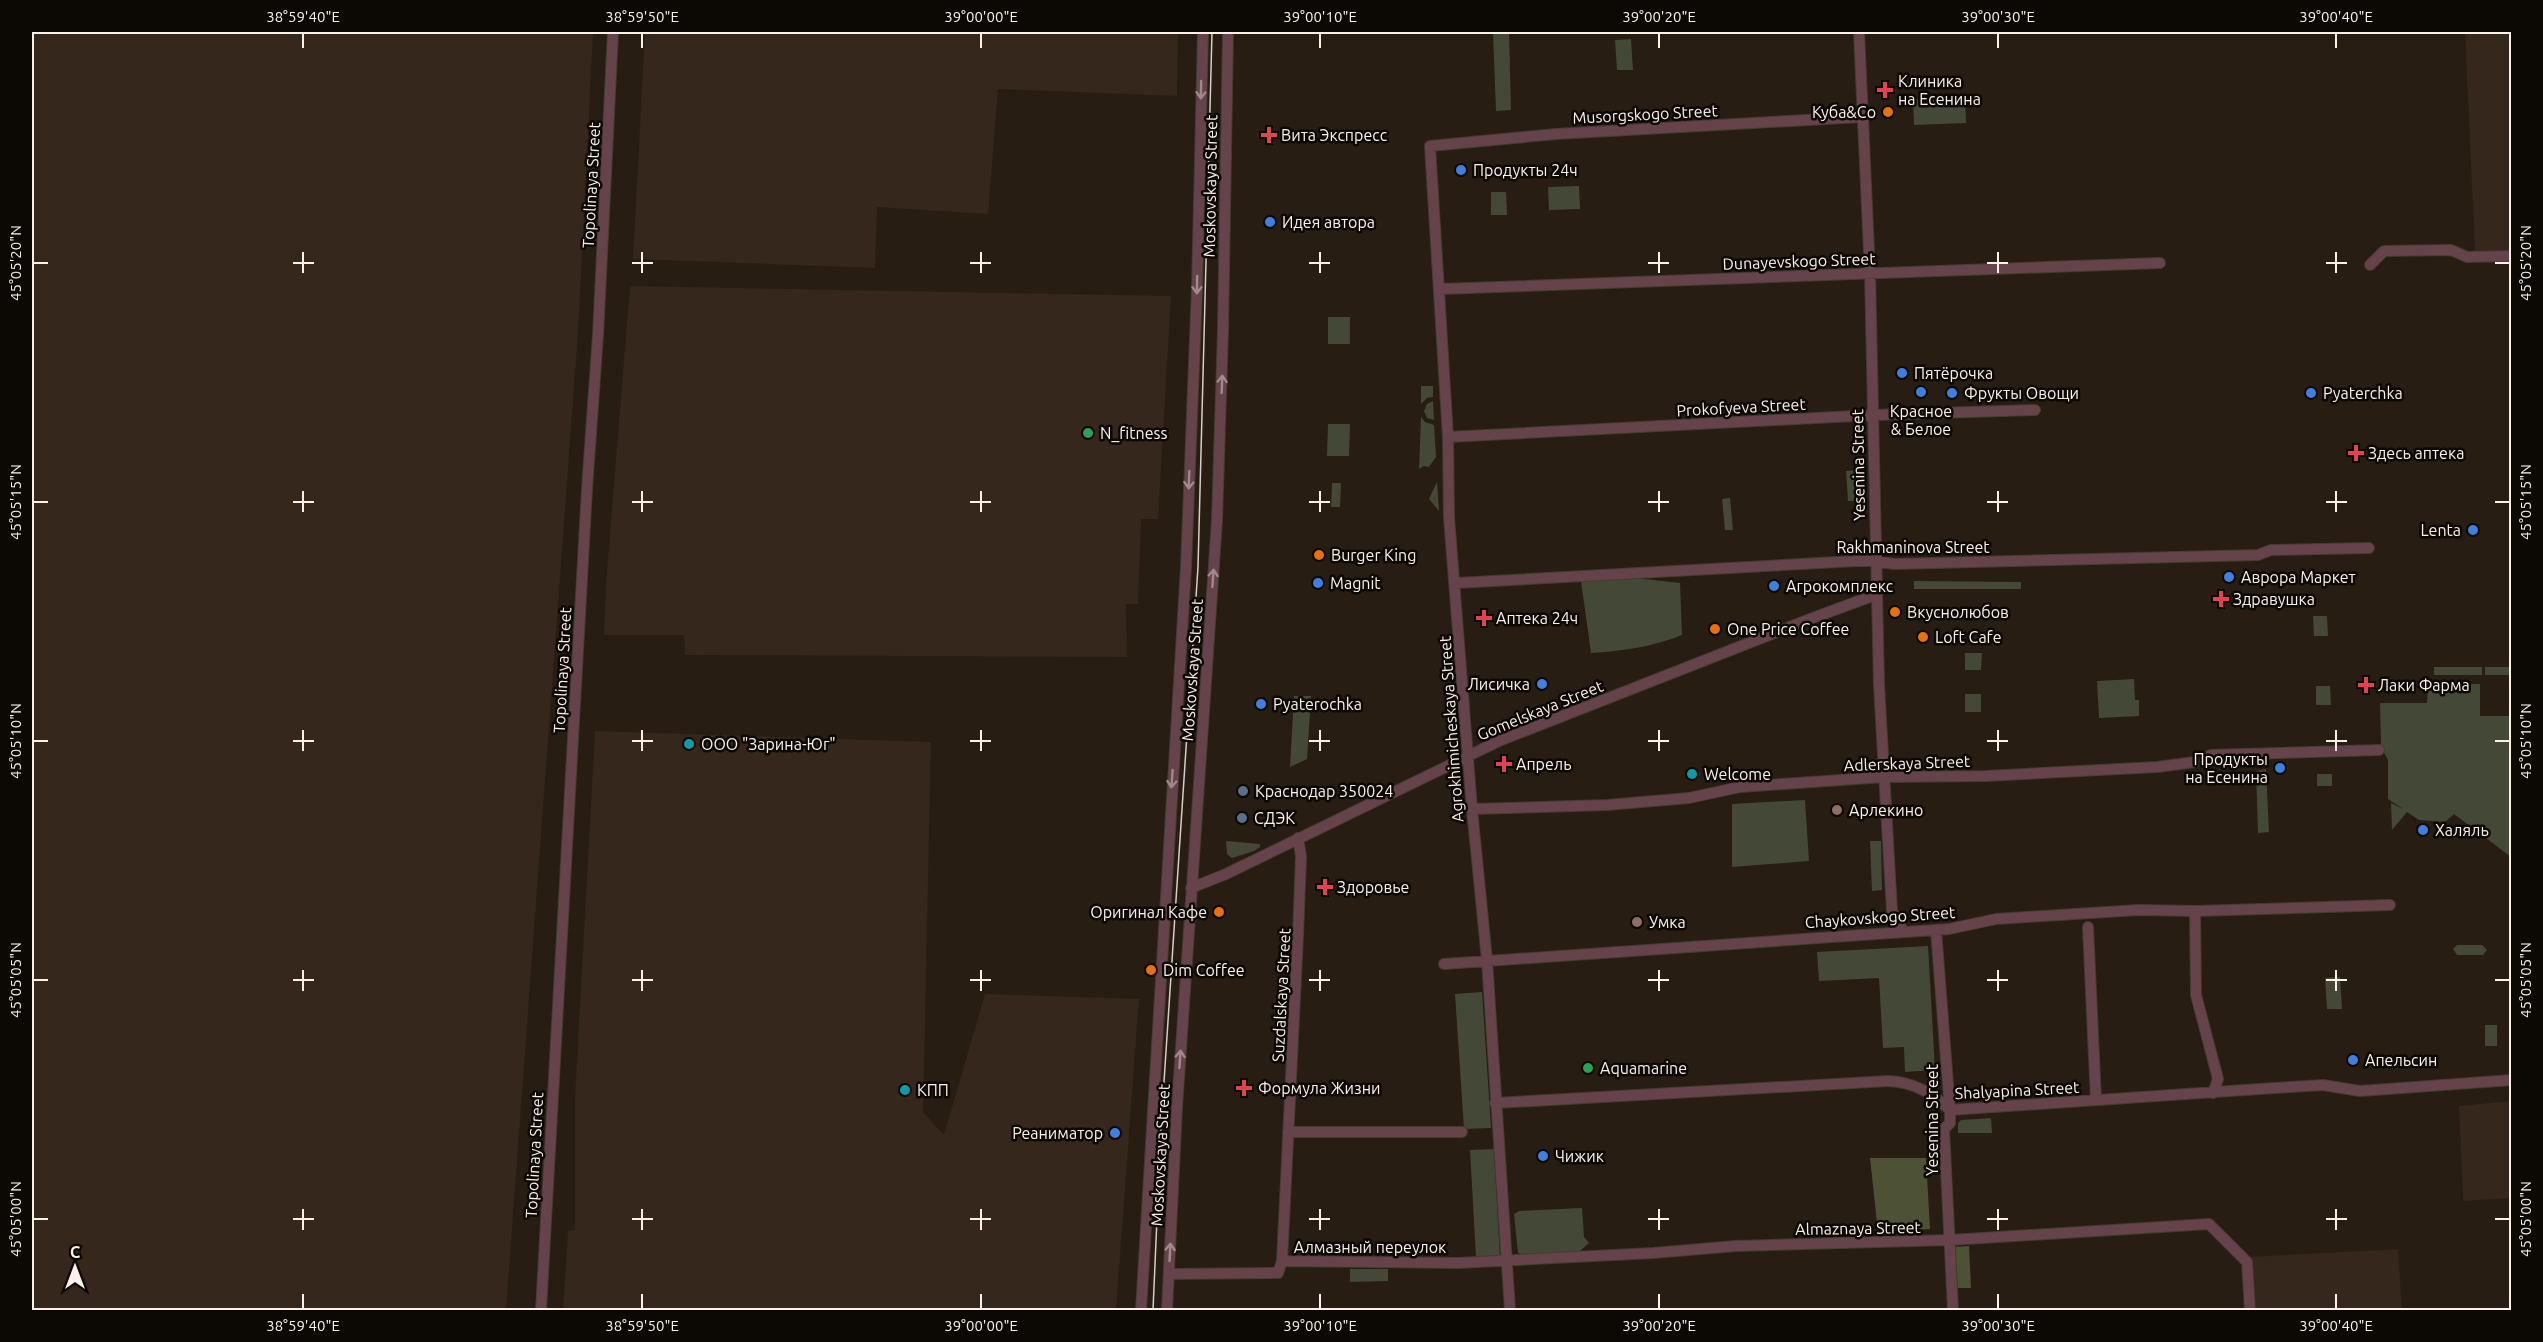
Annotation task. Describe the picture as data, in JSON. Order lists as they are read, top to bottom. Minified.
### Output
{"streets":{"street":["Musorgskogo Street","Topolinaya Street","Moskovskaya Street","Dunayevskogo Street","Prokofyeva Street","Yesenina Street","Rakhmaninova Street","Gomelskaya Street","Agrokhimicheskaya Street","Adlerskaya Street","Chaykovskogo Street","Suzdalskaya Street","Shalyapina Street","Almaznaya Street","Алмазный переулок"]},"crossings":[["Musorgskogo Street","Yesenina Street"],["Musorgskogo Street","Agrokhimicheskaya Street"],["Moskovskaya Street","Gomelskaya Street"],["Moskovskaya Street","Алмазный переулок"],["Dunayevskogo Street","Yesenina Street"],["Dunayevskogo Street","Agrokhimicheskaya Street"],["Prokofyeva Street","Yesenina Street"],["Prokofyeva Street","Agrokhimicheskaya Street"],["Yesenina Street","Rakhmaninova Street"],["Yesenina Street","Gomelskaya Street"],["Yesenina Street","Adlerskaya Street"],["Yesenina Street","Chaykovskogo Street"],["Yesenina Street","Shalyapina Street"],["Yesenina Street","Almaznaya Street"],["Rakhmaninova Street","Agrokhimicheskaya Street"],["Gomelskaya Street","Agrokhimicheskaya Street"],["Gomelskaya Street","Suzdalskaya Street"],["Agrokhimicheskaya Street","Adlerskaya Street"],["Agrokhimicheskaya Street","Chaykovskogo Street"],["Agrokhimicheskaya Street","Shalyapina Street"],["Agrokhimicheskaya Street","Almaznaya Street"],["Agrokhimicheskaya Street","Алмазный переулок"],["Suzdalskaya Street","Алмазный переулок"],["Almaznaya Street","Алмазный переулок"]],"places":{"health":["Клиника на Есенина","Вита Экспресс","Здесь аптека","Здравушка","Аптека 24ч","Лаки Фарма","Апрель","Здоровье","Формула Жизни"],"other":["Куба&Co","Продукты 24ч","Идея автора","Пятёрочка","Красное & Белое","Фрукты Овощи","Pyaterchka","N_fitness","Lenta","Burger King","Аврора Маркет","Magnit","Агрокомплекс","Вкуснолюбов","One Price Coffee","Loft Cafe","Лисичка","Pyaterochka","ООО \"Зарина-Юг\"","Продукты на Есенина","Welcome","Краснодар 350024","Арлекино","СДЭК","Халяль","Оригинал Кафе","Умка","Dim Coffee","Апельсин","Aquamarine","КПП","Реаниматор","Чижик"]},"north":"top","coordinates":["38°59'40\"E","38°59'50\"E","39°00'00\"E","39°00'10\"E","39°00'20\"E","39°00'30\"E","39°00'40\"E","45°05'20\"N","45°05'15\"N","45°05'10\"N","45°05'05\"N","45°05'00\"N"]}
